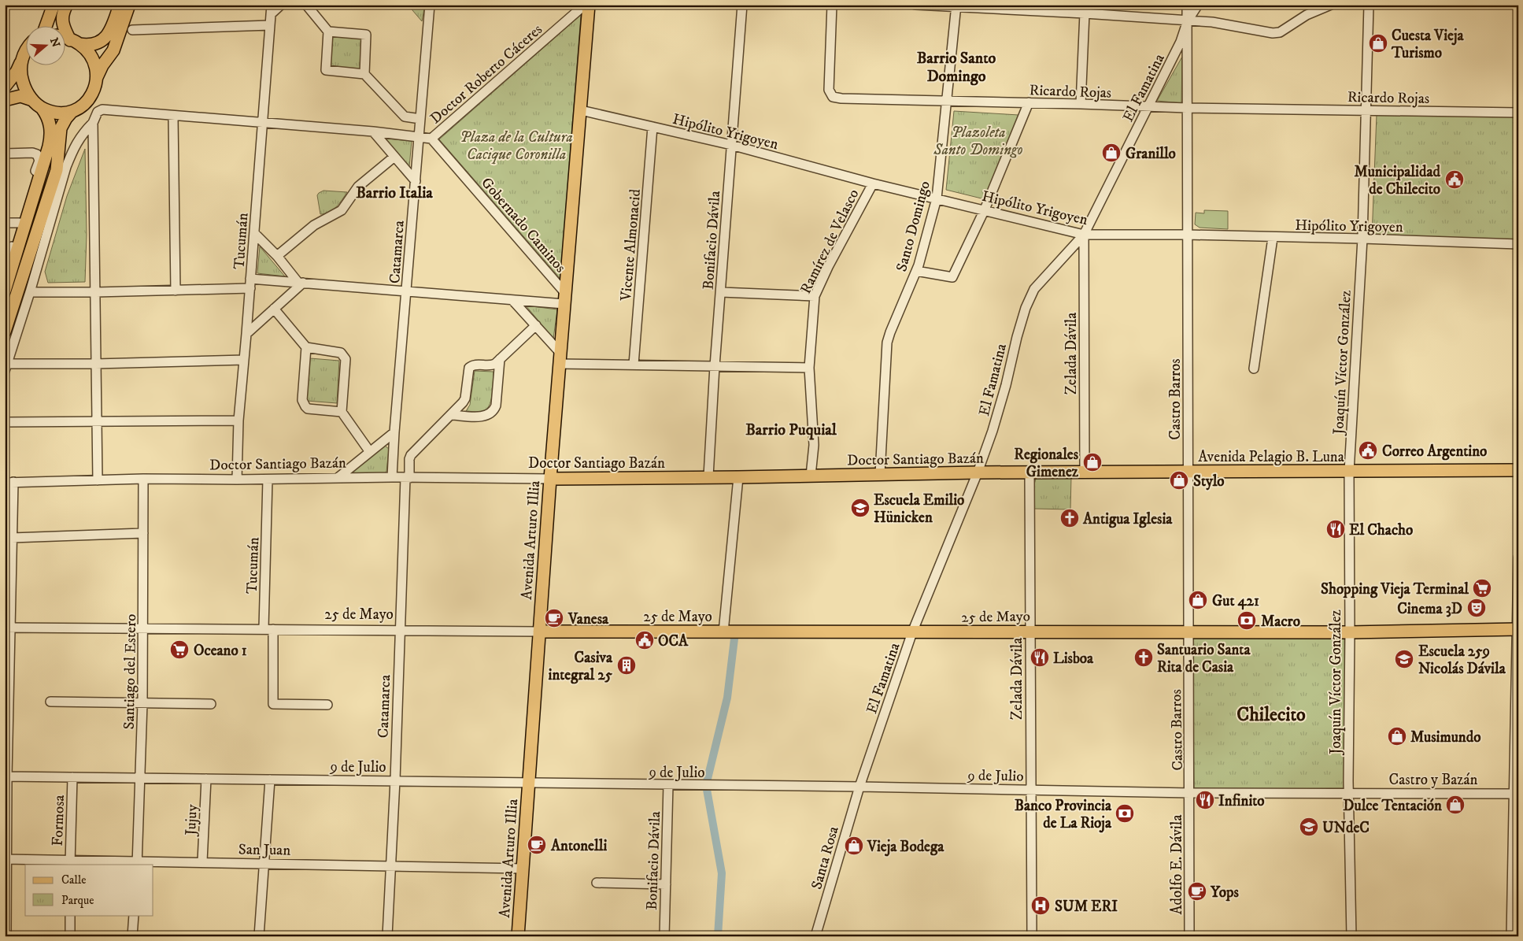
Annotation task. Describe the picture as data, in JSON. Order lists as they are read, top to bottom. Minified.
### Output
{"streets":{"main road":["Avenida Pelagio B. Luna","Doctor Santiago Bazán","Avenida Arturo Illia","25 de Mayo"],"street":["Doctor Roberto Cáceres","El Famatina","Ricardo Rojas","Hipólito Yrigoyen","Gobernado Caminos","Santo Domingo","Bonifacio Dávila","Tucumán","Ramírez de Velasco","Vicente Almonacid","Catamarca","Zelada Dávila","Joaquín Víctor González","Castro Barros","Santiago del Estero","9 de Julio","Castro y Bazán","Jujuy","Formosa","San Juan","Santa Rosa","Adolfo E. Dávila"]},"crossings":[["Doctor Roberto Cáceres","Gobernado Caminos"],["Doctor Roberto Cáceres","Tucumán"],["Doctor Roberto Cáceres","Catamarca"],["El Famatina","Ricardo Rojas"],["El Famatina","Hipólito Yrigoyen"],["El Famatina","Zelada Dávila"],["El Famatina","Castro Barros"],["El Famatina","Doctor Santiago Bazán"],["El Famatina","25 de Mayo"],["El Famatina","9 de Julio"],["El Famatina","Santa Rosa"],["Ricardo Rojas","Santo Domingo"],["Ricardo Rojas","Joaquín Víctor González"],["Ricardo Rojas","Castro Barros"],["Hipólito Yrigoyen","Santo Domingo"],["Hipólito Yrigoyen","Bonifacio Dávila"],["Hipólito Yrigoyen","Ramírez de Velasco"],["Hipólito Yrigoyen","Vicente Almonacid"],["Hipólito Yrigoyen","Zelada Dávila"],["Hipólito Yrigoyen","Joaquín Víctor González"],["Hipólito Yrigoyen","Castro Barros"],["Hipólito Yrigoyen","Avenida Arturo Illia"],["Gobernado Caminos","Avenida Arturo Illia"],["Santo Domingo","Doctor Santiago Bazán"],["Bonifacio Dávila","Doctor Santiago Bazán"],["Bonifacio Dávila","9 de Julio"],["Tucumán","Doctor Santiago Bazán"],["Tucumán","25 de Mayo"],["Ramírez de Velasco","Doctor Santiago Bazán"],["Catamarca","Doctor Santiago Bazán"],["Catamarca","25 de Mayo"],["Catamarca","9 de Julio"],["Catamarca","San Juan"],["Zelada Dávila","Doctor Santiago Bazán"],["Zelada Dávila","25 de Mayo"],["Zelada Dávila","9 de Julio"],["Joaquín Víctor González","Avenida Pelagio B. Luna"],["Joaquín Víctor González","25 de Mayo"],["Joaquín Víctor González","9 de Julio"],["Joaquín Víctor González","Castro y Bazán"],["Castro Barros","Avenida Pelagio B. Luna"],["Castro Barros","Doctor Santiago Bazán"],["Castro Barros","25 de Mayo"],["Castro Barros","9 de Julio"],["Castro Barros","Adolfo E. Dávila"],["Avenida Pelagio B. Luna","Doctor Santiago Bazán"],["Doctor Santiago Bazán","Avenida Arturo Illia"],["Doctor Santiago Bazán","Santiago del Estero"],["Avenida Arturo Illia","25 de Mayo"],["Avenida Arturo Illia","9 de Julio"],["Avenida Arturo Illia","San Juan"],["25 de Mayo","Santiago del Estero"],["Santiago del Estero","9 de Julio"],["Santiago del Estero","San Juan"],["9 de Julio","Castro y Bazán"],["9 de Julio","Jujuy"],["9 de Julio","Formosa"],["9 de Julio","Santa Rosa"],["9 de Julio","Adolfo E. Dávila"],["Jujuy","San Juan"],["Formosa","San Juan"]],"districts":["Barrio Santo Domingo","Barrio Italia","Barrio Puquial","Chilecito"],"parks":["Plazoleta Santo Domingo","Plaza de la Cultura Cacique Coronilla"],"places":{"shop":["Cuesta Vieja Turismo","Granillo","Regionales Gimenez","Stylo","Gut 421","Musimundo","Dulce Tentación","Vieja Bodega"],"public building":["Municipalidad de Chilecito","Correo Argentino","OCA"],"school or university":["Escuela Emilio Hünicken","Escuela 259 Nicolás Dávila","UNdeC"],"church":["Antigua Iglesia","Santuario Santa Rita de Casia"],"restaurant":["El Chacho","Lisboa","Infinito"],"supermarket":["Shopping Vieja Terminal","Oceano 1"],"theatre":["Cinema 3D"],"cafe":["Vanesa","Antonelli","Yops"],"bank":["Macro","Banco Provincia de La Rioja"],"building":["Casiva integral 25"],"hospital":["SUM ERI"]},"legend":["Calle","Parque"],"north":"right"}
